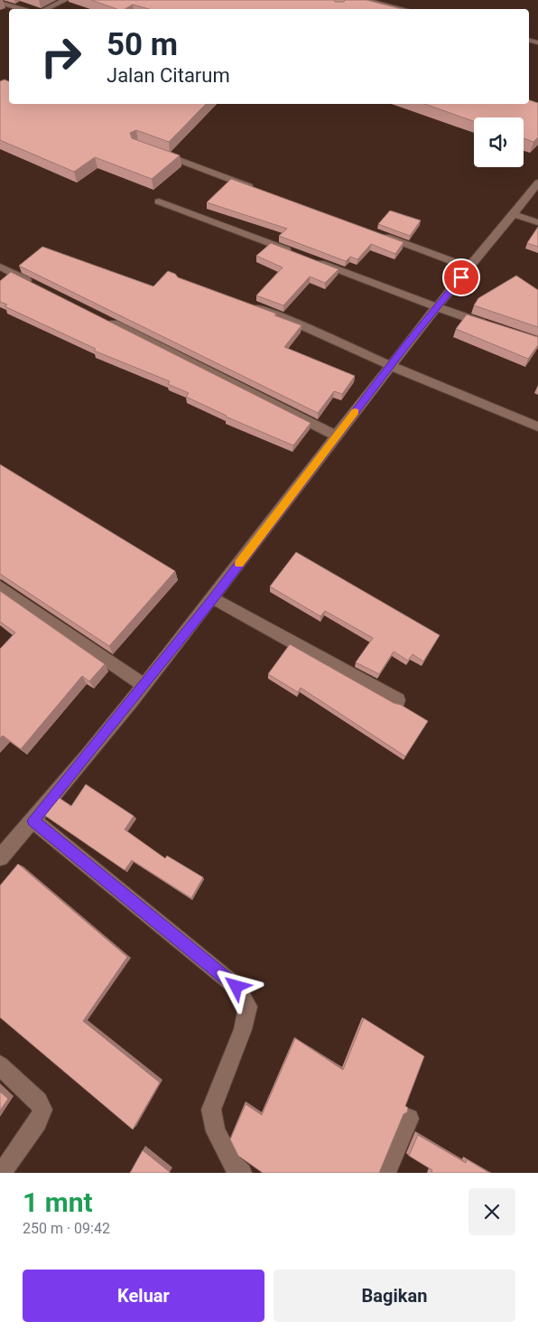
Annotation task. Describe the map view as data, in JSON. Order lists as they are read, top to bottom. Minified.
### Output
{"page":{"turn":["50 m","Jalan Citarum"],"heading":["1 mnt","250 m · 09:42"],"buttons":["Keluar","Bagikan"]}}
